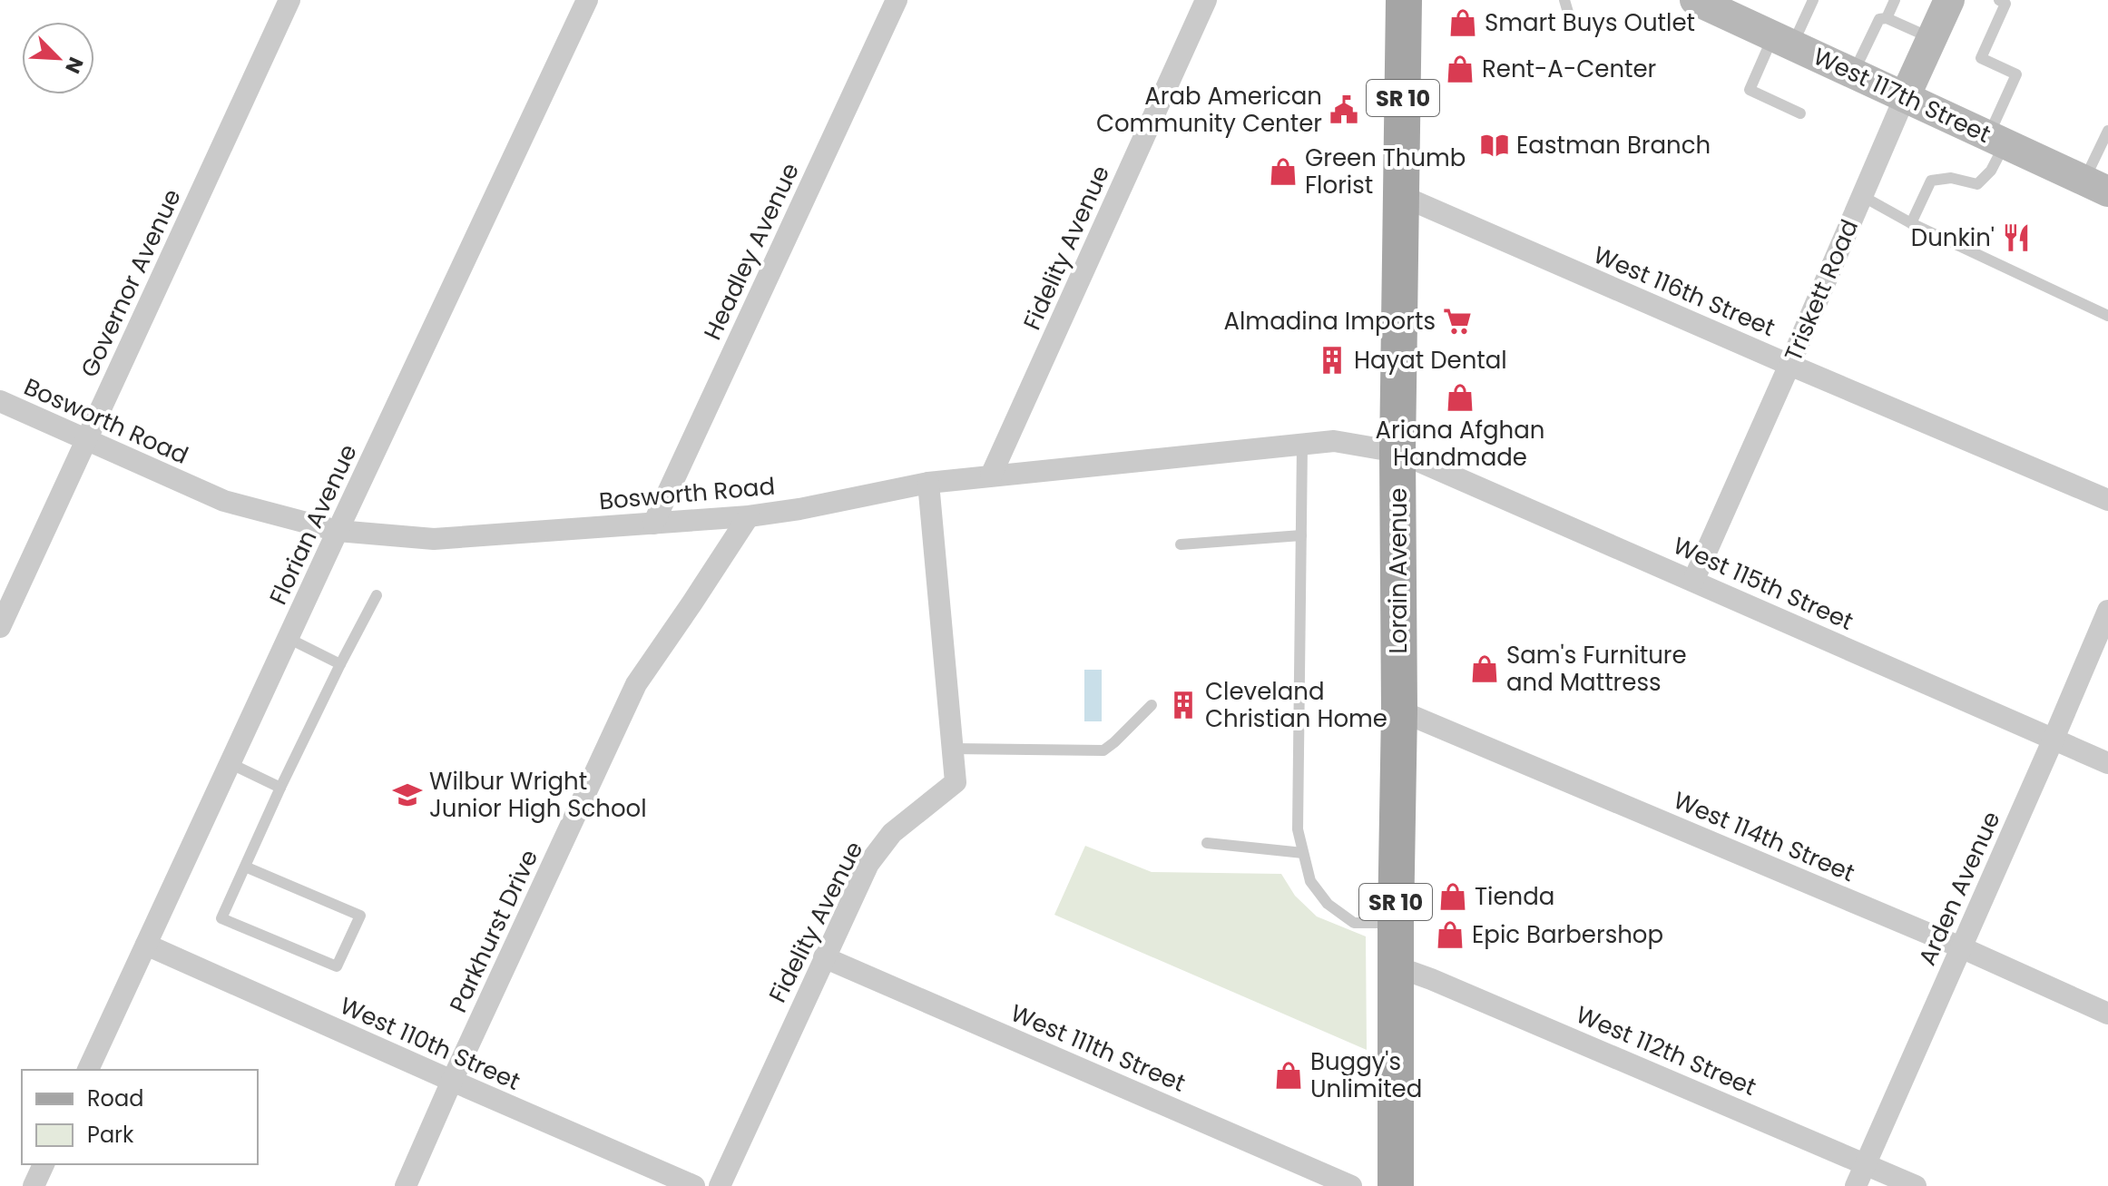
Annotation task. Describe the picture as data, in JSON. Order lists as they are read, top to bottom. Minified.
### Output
{"streets":{"main road":["West 117th Street","SR 10","Triskett Road","Lorain Avenue"],"street":["Fidelity Avenue","Headley Avenue","Governor Avenue","West 116th Street","Bosworth Road","Florian Avenue","West 115th Street","West 114th Street","Arden Avenue","Parkhurst Drive","West 110th Street","West 111th Street","West 112th Street"]},"crossings":[["West 117th Street","Triskett Road"],["Fidelity Avenue","Bosworth Road"],["Fidelity Avenue","West 111th Street"],["Headley Avenue","Bosworth Road"],["Governor Avenue","Bosworth Road"],["Triskett Road","West 116th Street"],["Triskett Road","West 115th Street"],["West 116th Street","Lorain Avenue"],["Bosworth Road","Florian Avenue"],["Bosworth Road","Lorain Avenue"],["Bosworth Road","West 115th Street"],["Bosworth Road","Parkhurst Drive"],["Florian Avenue","West 110th Street"],["Lorain Avenue","West 115th Street"],["Lorain Avenue","West 114th Street"],["Lorain Avenue","West 112th Street"],["West 115th Street","Arden Avenue"],["West 114th Street","Arden Avenue"],["Arden Avenue","West 112th Street"],["Parkhurst Drive","West 110th Street"]],"places":{"shop":["Smart Buys Outlet","Rent-A-Center","Green Thumb Florist","Ariana Afghan Handmade","Sam's Furniture and Mattress","Tienda","Epic Barbershop","Buggy's Unlimited"],"public building":["Arab American Community Center"],"library":["Eastman Branch"],"restaurant":["Dunkin'"],"supermarket":["Almadina Imports"],"building":["Hayat Dental","Cleveland Christian Home"],"school or university":["Wilbur Wright Junior High School"]},"legend":["Road","Park"],"north":"bottom right"}
